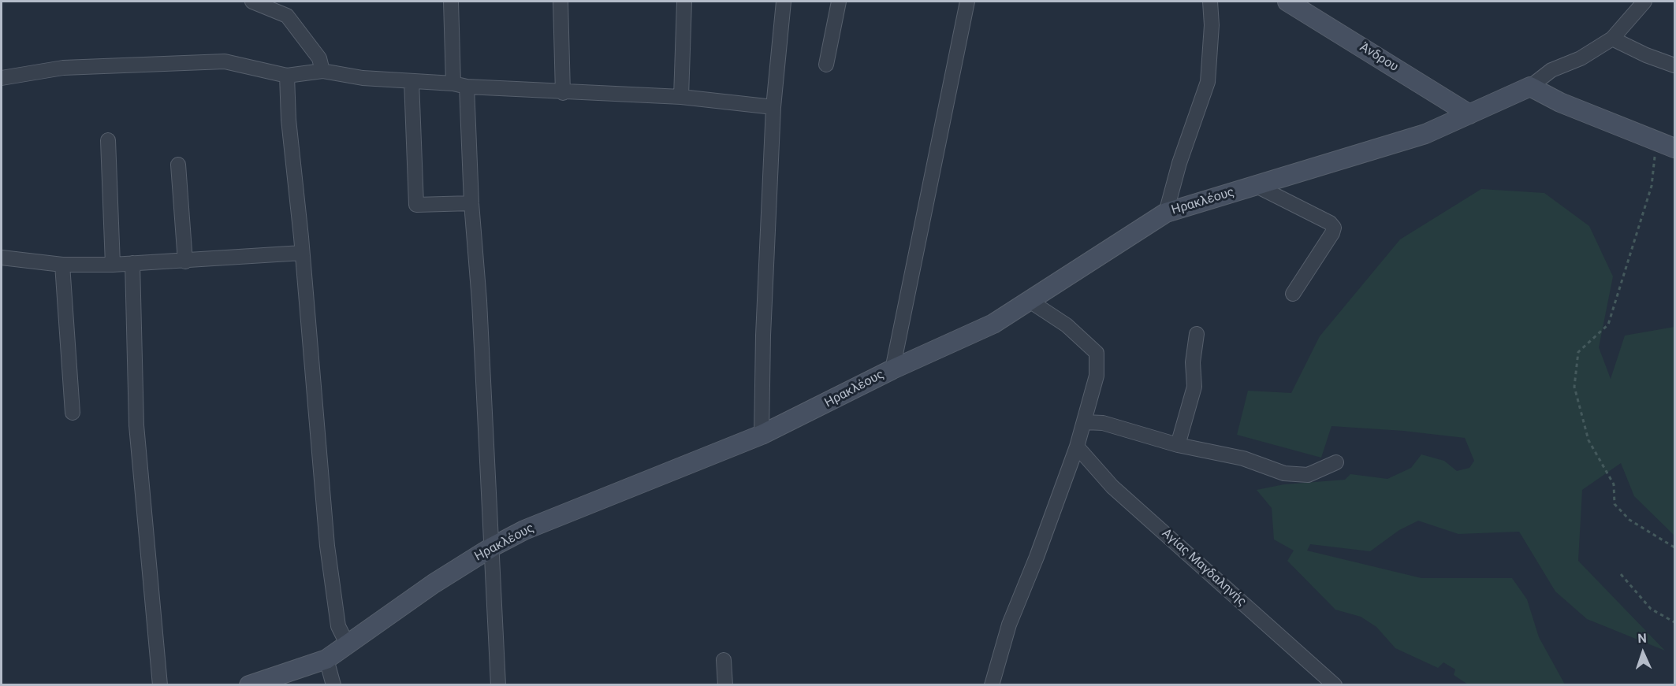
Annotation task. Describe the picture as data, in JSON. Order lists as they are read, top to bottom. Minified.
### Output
{"streets":{"street":["Άνδρου","Ηρακλέους","Αγίας Μαγδαληνής"]},"crossings":[["Άνδρου","Ηρακλέους"]],"north":"top"}
